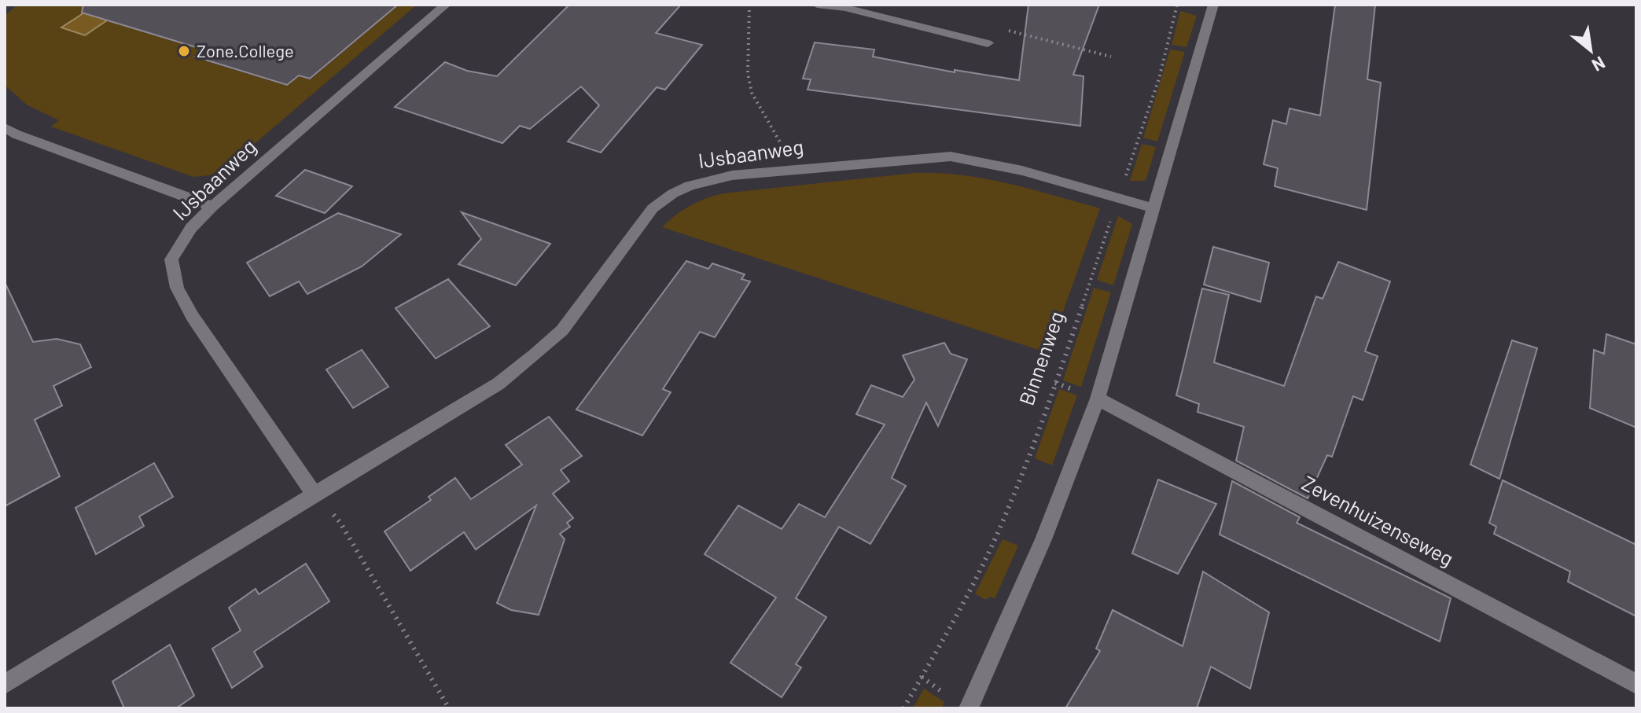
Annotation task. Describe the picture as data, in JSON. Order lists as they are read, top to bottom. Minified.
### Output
{"streets":{"street":["IJsbaanweg","Zevenhuizenseweg"],"path":["Binnenweg"]},"crossings":[["IJsbaanweg","Binnenweg"]],"places":["Zone.College"],"north":"bottom right"}
